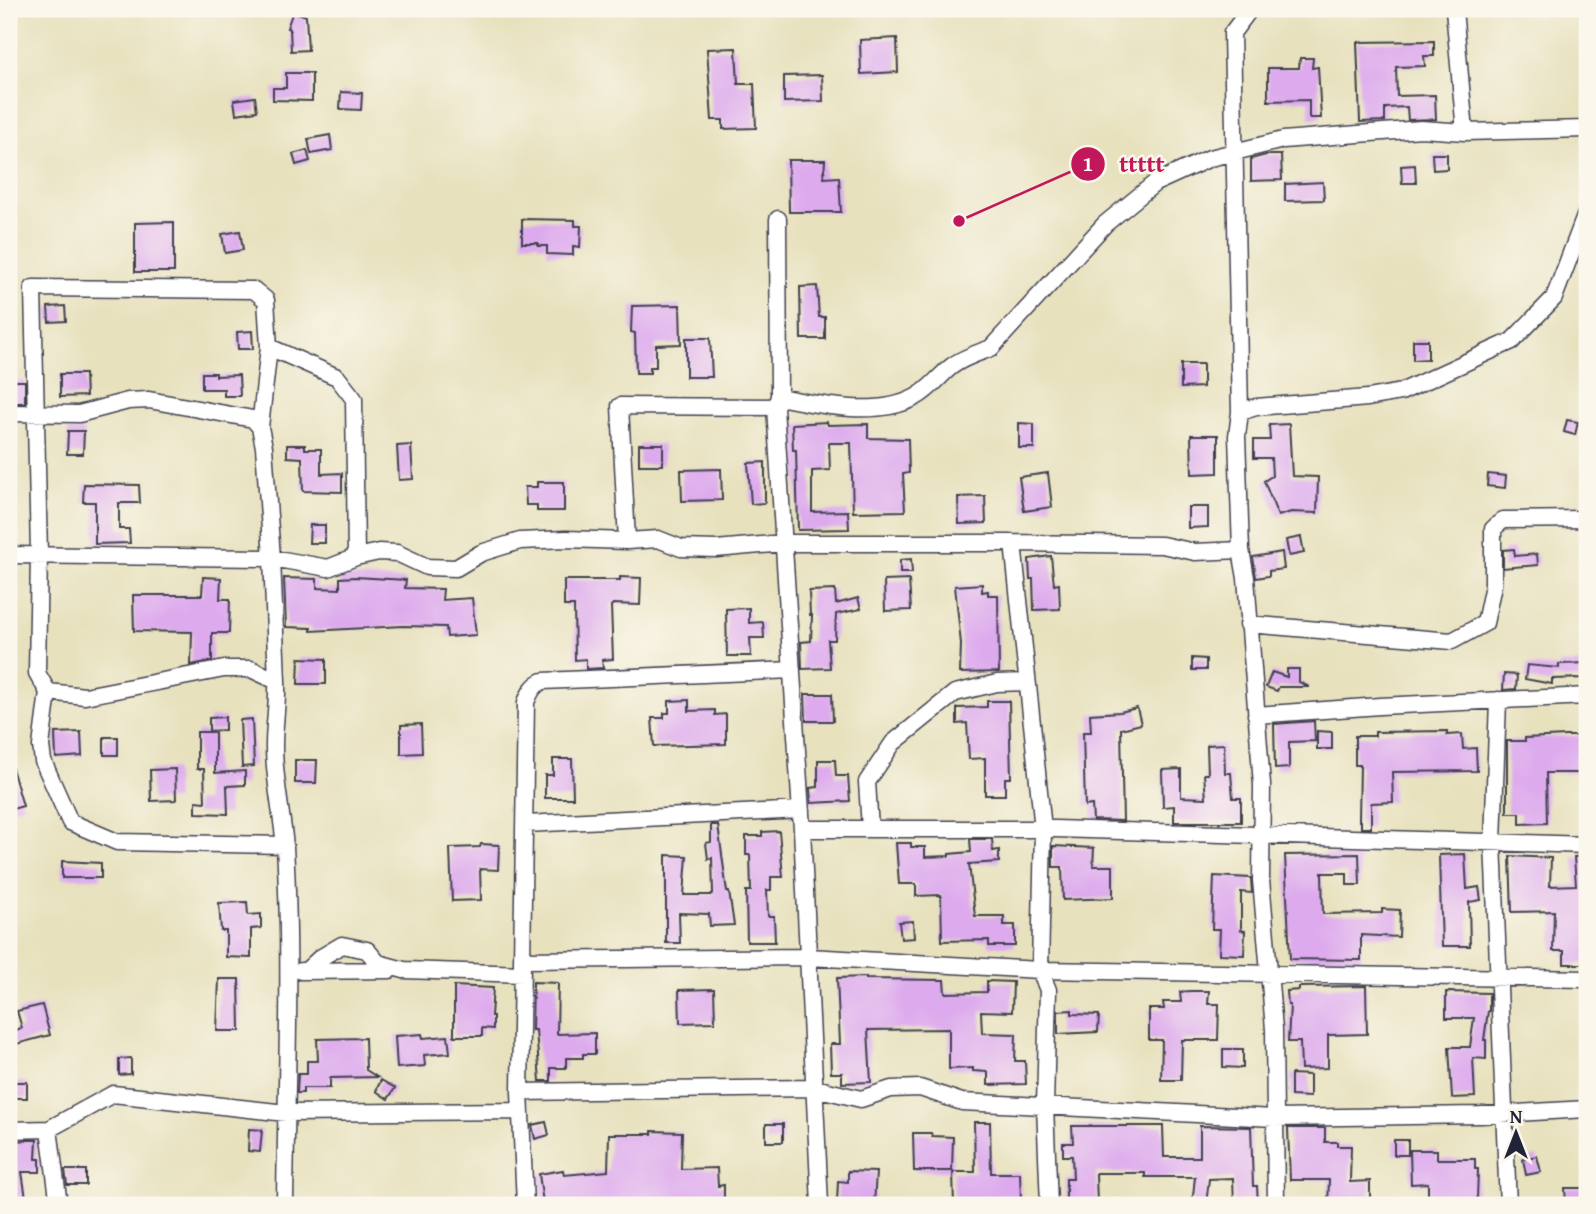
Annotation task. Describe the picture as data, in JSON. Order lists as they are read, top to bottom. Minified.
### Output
{"places":["ttttt"],"north":"top"}
